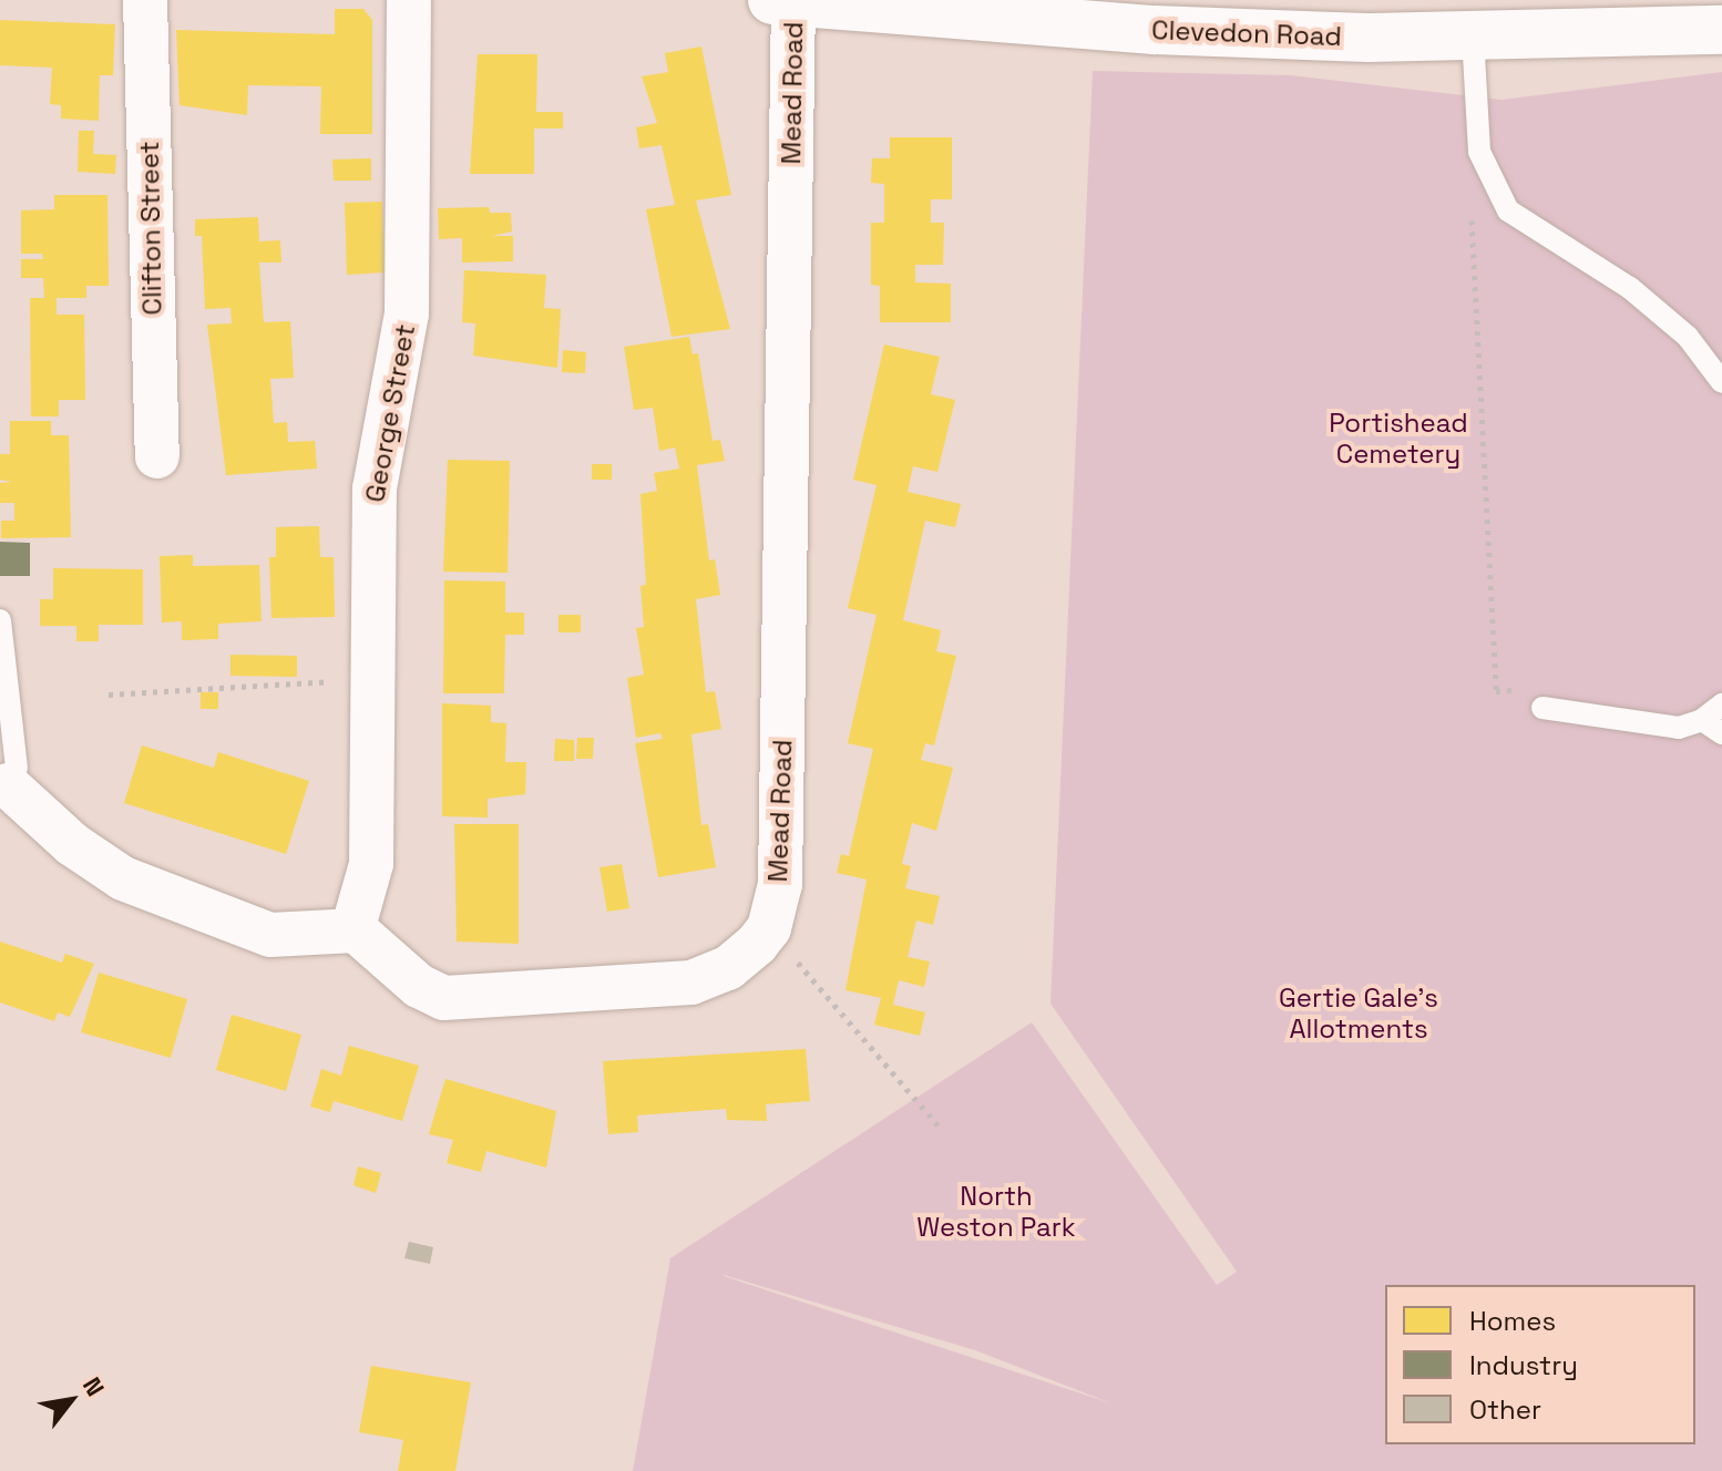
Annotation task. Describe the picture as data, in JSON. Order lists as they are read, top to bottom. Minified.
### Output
{"streets":{"main road":["Clevedon Road"],"street":["Mead Road","Clifton Street","George Street"]},"crossings":[["Clevedon Road","Mead Road"],["Mead Road","George Street"]],"parks":["Portishead Cemetery","Gertie Gale's Allotments","North Weston Park"],"legend":["Homes","Industry","Other"],"north":"top right"}
